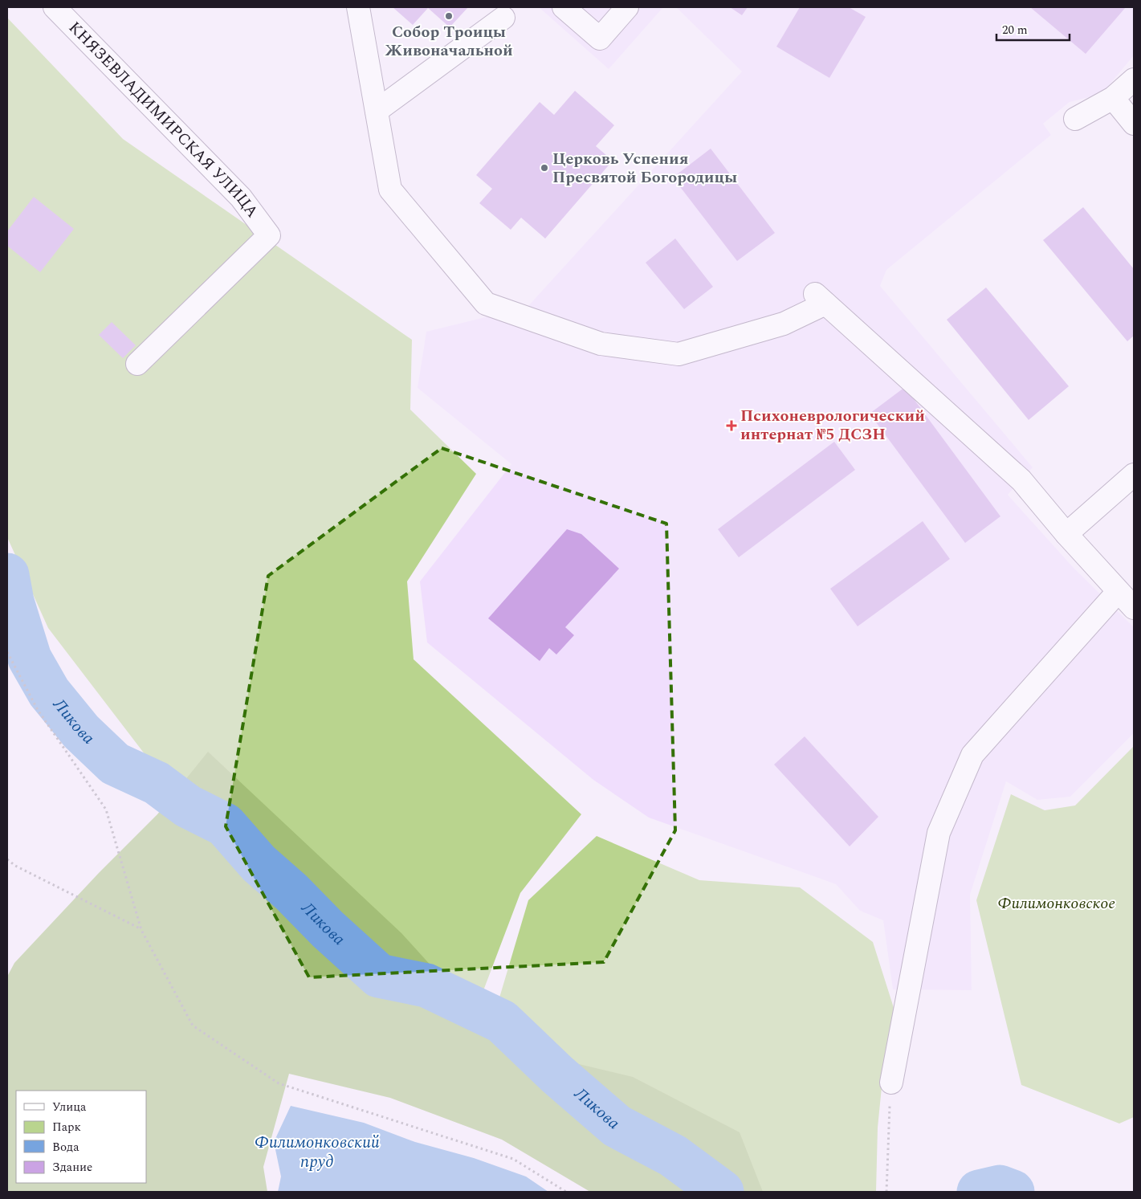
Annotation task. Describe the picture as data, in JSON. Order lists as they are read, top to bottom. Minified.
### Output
{"streets":{"street":["КНЯЗЕВЛАДИМИРСКАЯ УЛИЦА"]},"water":["Ликова","Филимонковский пруд"],"parks":["Филимонковское"],"places":{"other":["Собор Троицы Живоначальной","Церковь Успения Пресвятой Богородицы"],"health":["Психоневрологический интернат №5 ДСЗН"]},"legend":["Улица","Парк","Вода","Здание"],"scale_bar":"20 m"}
